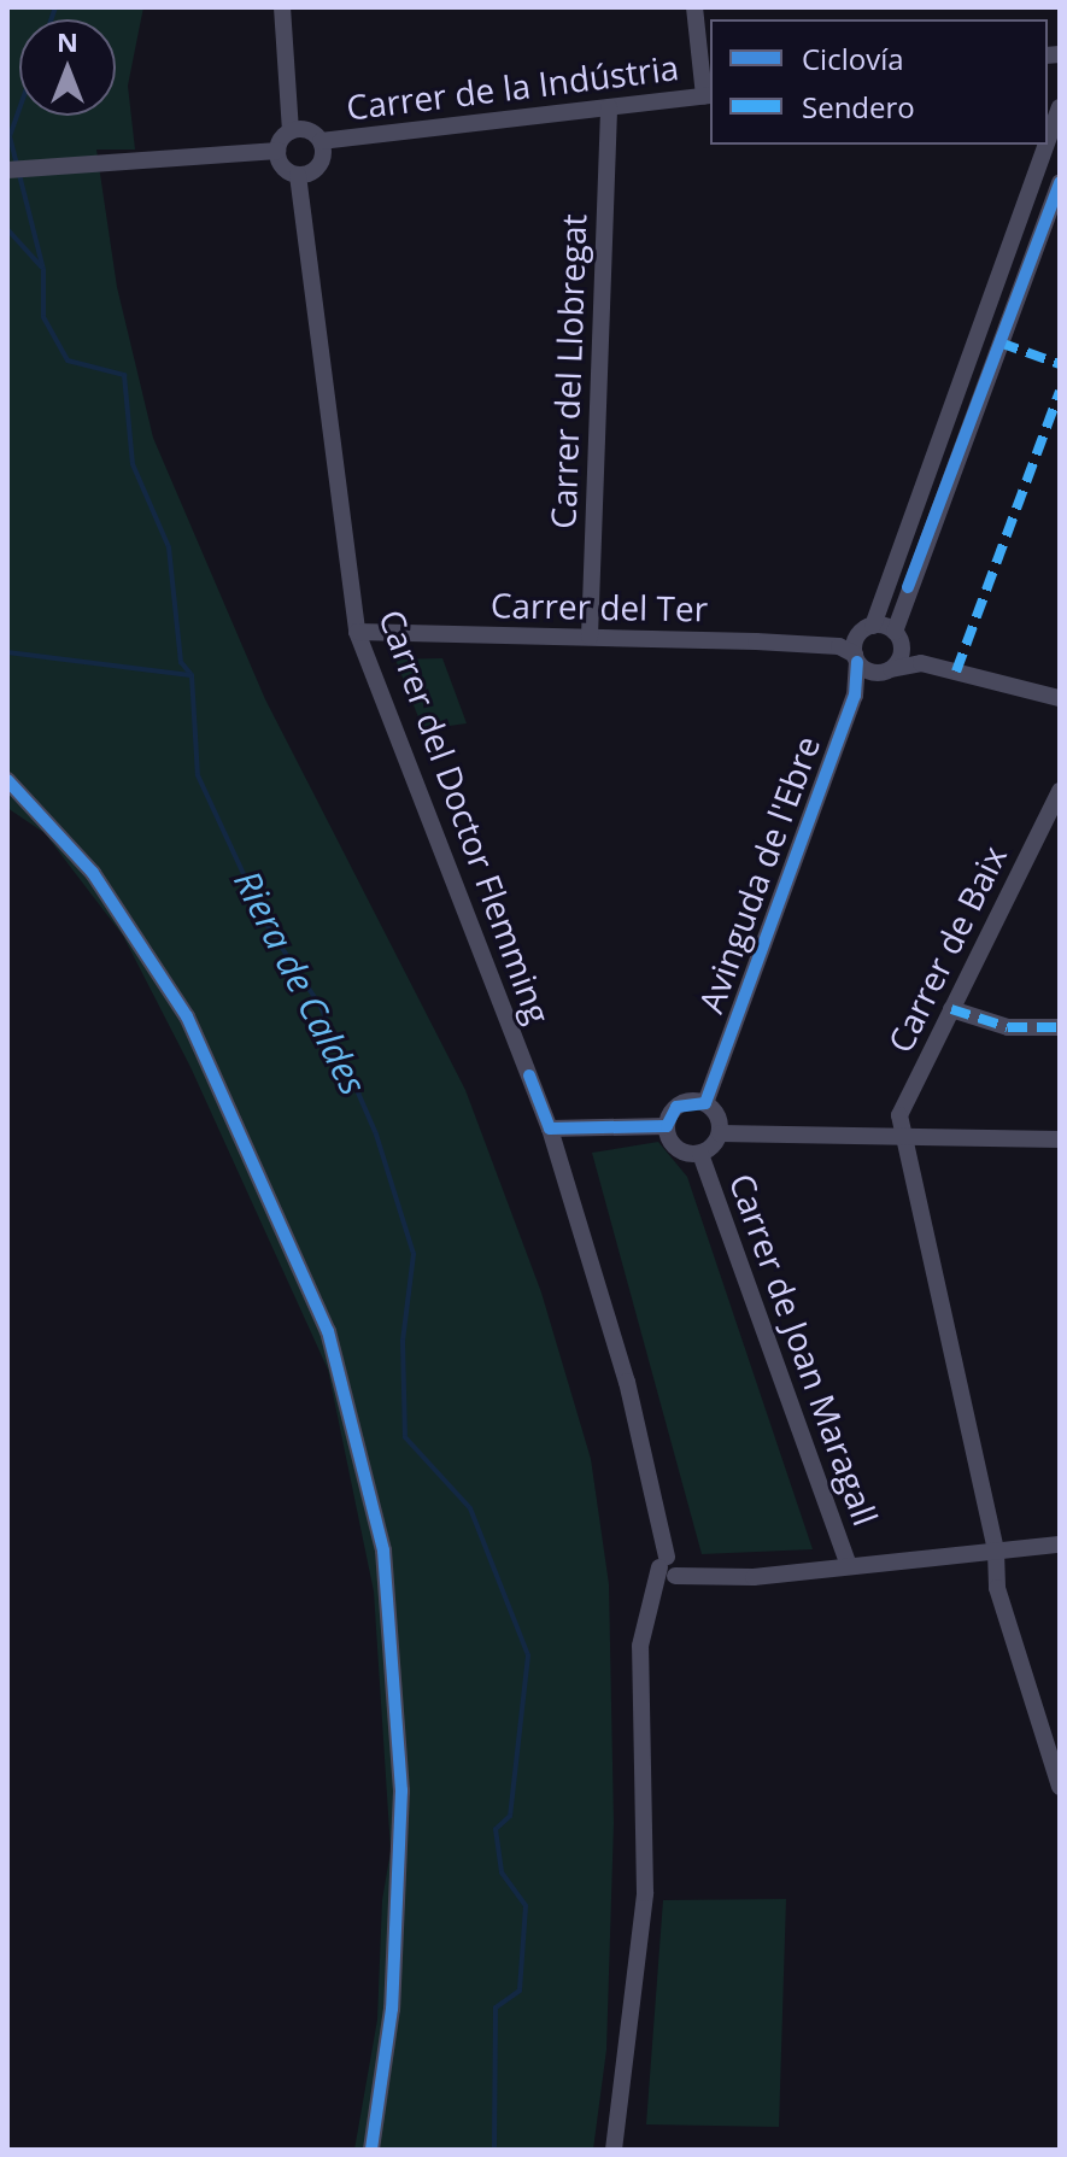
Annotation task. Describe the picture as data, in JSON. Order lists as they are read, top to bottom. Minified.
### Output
{"streets":{"street":["Carrer de la Indústria","Carrer del Llobregat","Carrer del Ter","Carrer del Doctor Flemming","Avinguda de l'Ebre","Carrer de Baix","Carrer de Joan Maragall"]},"crossings":[["Carrer de la Indústria","Carrer del Llobregat"],["Carrer de la Indústria","Carrer del Doctor Flemming"],["Carrer del Llobregat","Carrer del Ter"],["Carrer del Ter","Carrer del Doctor Flemming"],["Carrer del Ter","Avinguda de l'Ebre"],["Avinguda de l'Ebre","Carrer de Joan Maragall"]],"water":["Riera de Caldes"],"legend":["Ciclovía","Sendero"],"north":"top"}
